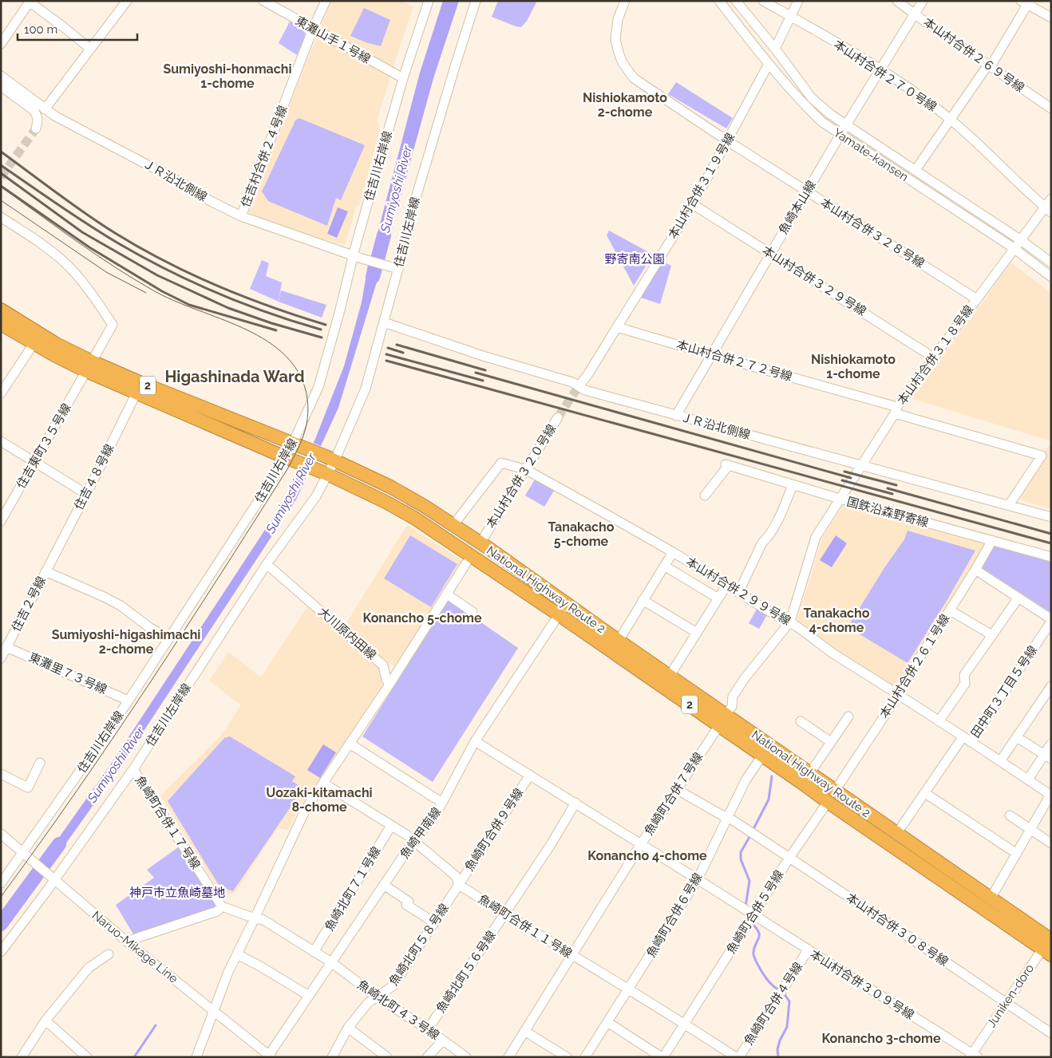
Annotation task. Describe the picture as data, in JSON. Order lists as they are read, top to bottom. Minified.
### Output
{"streets":{"highway":["2","National Highway Route 2"],"street":["東灘山手１号線","本山村合併２６９号線","本山村合併２７０号線","Yamate-kansen","住吉村合併２４号線","住吉川右岸線","ＪＲ沿北側線","本山村合併３１９号線","魚崎本山線","住吉川左岸線","本山村合併３２８号線","本山村合併３２９号線","本山村合併３１８号線","本山村合併２７２号線","住吉東町３５号線","本山村合併３２０号線","住吉４８号線","国鉄沿森野寄線","本山村合併２９９号線","住吉２号線","大川原内田線","本山村合併２６１号線","東灘里７３号線","田中町３丁目５号線","魚崎町合併７号線","魚崎町合併１７号線","魚崎町合併９号線","魚崎甲南線","魚崎北町７１号線","魚崎町合併５号線","魚崎町合併６号線","魚崎町合併１１号線","本山村合併３０８号線","魚崎北町５８号線","Naruo-Mikage Line","魚崎北町５６号線","本山村合併３０９号線","Juniken-doro","魚崎町合併４号線","魚崎北町４３号線"]},"crossings":[["東灘山手１号線","住吉村合併２４号線"],["東灘山手１号線","住吉川右岸線"],["本山村合併２６９号線","魚崎本山線"],["本山村合併２７０号線","魚崎本山線"],["本山村合併２７０号線","本山村合併３１８号線"],["Yamate-kansen","本山村合併３１９号線"],["Yamate-kansen","魚崎本山線"],["Yamate-kansen","本山村合併３１８号線"],["住吉村合併２４号線","ＪＲ沿北側線"],["住吉川右岸線","ＪＲ沿北側線"],["住吉川右岸線","National Highway Route 2"],["住吉川右岸線","東灘里７３号線"],["住吉川右岸線","Naruo-Mikage Line"],["ＪＲ沿北側線","本山村合併３１９号線"],["ＪＲ沿北側線","魚崎本山線"],["ＪＲ沿北側線","住吉川左岸線"],["ＪＲ沿北側線","本山村合併３１８号線"],["ＪＲ沿北側線","本山村合併２７２号線"],["本山村合併３１９号線","本山村合併３２８号線"],["本山村合併３１９号線","本山村合併３２９号線"],["本山村合併３１９号線","本山村合併２７２号線"],["魚崎本山線","本山村合併３２８号線"],["魚崎本山線","本山村合併３２９号線"],["魚崎本山線","本山村合併２７２号線"],["住吉川左岸線","National Highway Route 2"],["住吉川左岸線","大川原内田線"],["住吉川左岸線","魚崎町合併１７号線"],["住吉川左岸線","Naruo-Mikage Line"],["本山村合併３２８号線","本山村合併３１８号線"],["本山村合併３２９号線","本山村合併３１８号線"],["本山村合併３１８号線","本山村合併２７２号線"],["本山村合併３１８号線","国鉄沿森野寄線"],["本山村合併３１８号線","本山村合併２９９号線"],["本山村合併３１８号線","魚崎町合併７号線"],["住吉東町３５号線","National Highway Route 2"],["本山村合併３２０号線","本山村合併２９９号線"],["住吉４８号線","National Highway Route 2"],["住吉４８号線","住吉２号線"],["国鉄沿森野寄線","本山村合併２６１号線"],["National Highway Route 2","本山村合併２９９号線"],["National Highway Route 2","本山村合併２６１号線"],["National Highway Route 2","田中町３丁目５号線"],["National Highway Route 2","魚崎町合併７号線"],["National Highway Route 2","魚崎甲南線"],["National Highway Route 2","魚崎町合併５号線"],["National Highway Route 2","魚崎町合併６号線"],["National Highway Route 2","Juniken-doro"],["本山村合併２９９号線","本山村合併２６１号線"],["本山村合併２９９号線","田中町３丁目５号線"],["本山村合併２９９号線","魚崎町合併７号線"],["住吉２号線","東灘里７３号線"],["本山村合併２６１号線","魚崎町合併５号線"],["魚崎町合併７号線","魚崎町合併１１号線"],["魚崎町合併７号線","本山村合併３０８号線"],["魚崎町合併９号線","魚崎町合併１１号線"],["魚崎町合併９号線","魚崎北町５８号線"],["魚崎甲南線","魚崎町合併１１号線"],["魚崎甲南線","Naruo-Mikage Line"],["魚崎甲南線","魚崎北町４３号線"],["魚崎北町７１号線","魚崎町合併１１号線"],["魚崎北町７１号線","魚崎北町４３号線"],["魚崎町合併５号線","魚崎町合併１１号線"],["魚崎町合併５号線","本山村合併３０８号線"],["魚崎町合併５号線","本山村合併３０９号線"],["魚崎町合併６号線","魚崎町合併１１号線"],["魚崎町合併６号線","本山村合併３０８号線"],["魚崎町合併１１号線","魚崎北町５８号線"],["魚崎町合併１１号線","魚崎北町５６号線"],["本山村合併３０８号線","Juniken-doro"],["魚崎北町５８号線","魚崎北町４３号線"],["魚崎北町５６号線","魚崎北町４３号線"],["本山村合併３０９号線","Juniken-doro"],["本山村合併３０９号線","魚崎町合併４号線"]],"districts":["Sumiyoshi-honmachi 1-chome","Nishiokamoto 2-chome","Nishiokamoto 1-chome","Higashinada Ward","Tanakacho 5-chome","Tanakacho 4-chome","Konancho 5-chome","Sumiyoshi-higashimachi 2-chome","Uozaki-kitamachi 8-chome","Konancho 4-chome","Konancho 3-chome"],"water":["Sumiyoshi River"],"parks":["野寄南公園","神戸市立魚崎墓地"],"scale_bar":"100 m"}
